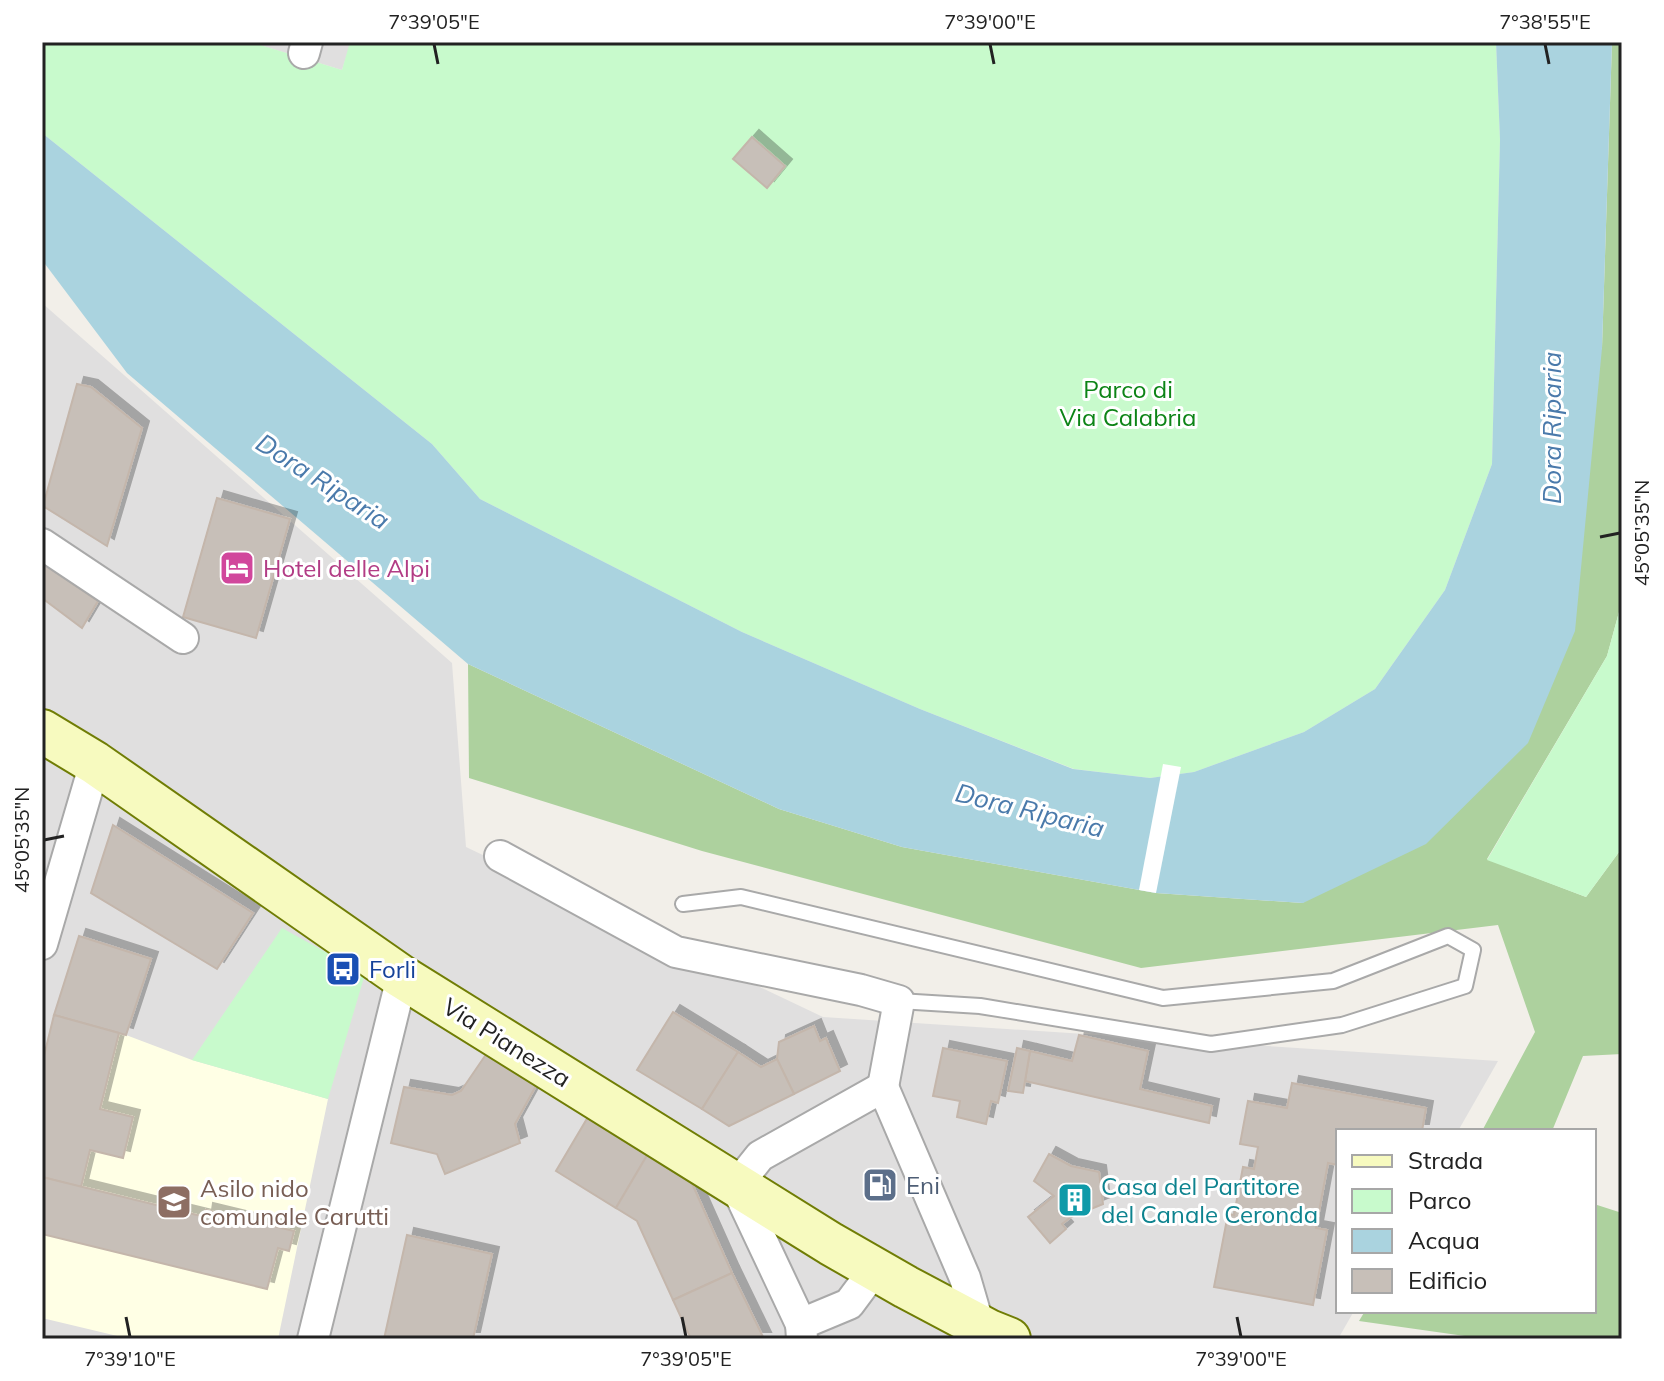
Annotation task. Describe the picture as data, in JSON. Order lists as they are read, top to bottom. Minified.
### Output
{"streets":{"street":["Via Pianezza"]},"water":["Dora Riparia"],"parks":["Parco di Via Calabria"],"places":{"hotel":["Hotel delle Alpi"],"bus stop":["Forli"],"fuel station":["Eni"],"building":["Casa del Partitore del Canale Ceronda"],"school or university":["Asilo nido comunale Carutti"]},"legend":["Strada","Parco","Acqua","Edificio"],"coordinates":["7°39'05\"E","7°39'00\"E","7°38'55\"E","45°05'35\"N","7°39'10\"E"]}
